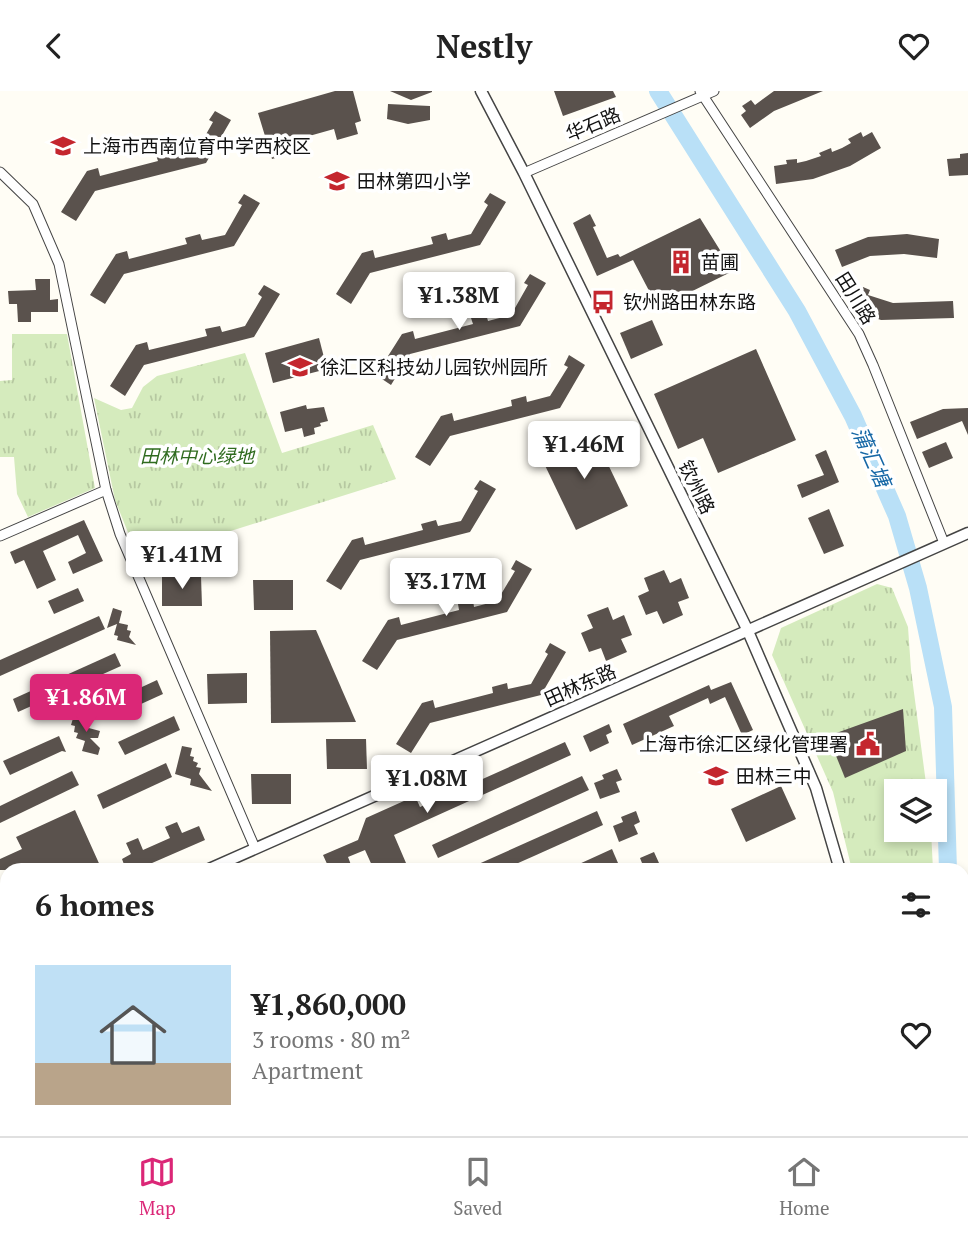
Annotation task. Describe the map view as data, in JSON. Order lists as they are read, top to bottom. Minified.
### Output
{"streets":{"street":["华石路","田川路","钦州路","田林东路"]},"crossings":[["华石路","田川路"],["华石路","钦州路"],["田川路","田林东路"],["钦州路","田林东路"]],"water":["蒲汇塘"],"parks":["田林中心绿地"],"places":{"school or university":["上海市西南位育中学西校区","田林第四小学","徐汇区科技幼儿园钦州园所","田林三中"],"building":["苗圃"],"bus stop":["钦州路田林东路"],"public building":["上海市徐汇区绿化管理署"]},"page":{"header":"Nestly","price":["¥1.38M","¥1.46M","¥1.41M","¥3.17M","¥1.86M","¥1.08M"],"heading":"6 homes","list":[{"name":"¥1,860,000","note":"3 rooms · 80 m² · Apartment"}],"tabs":["Map","Saved","Home"]}}
